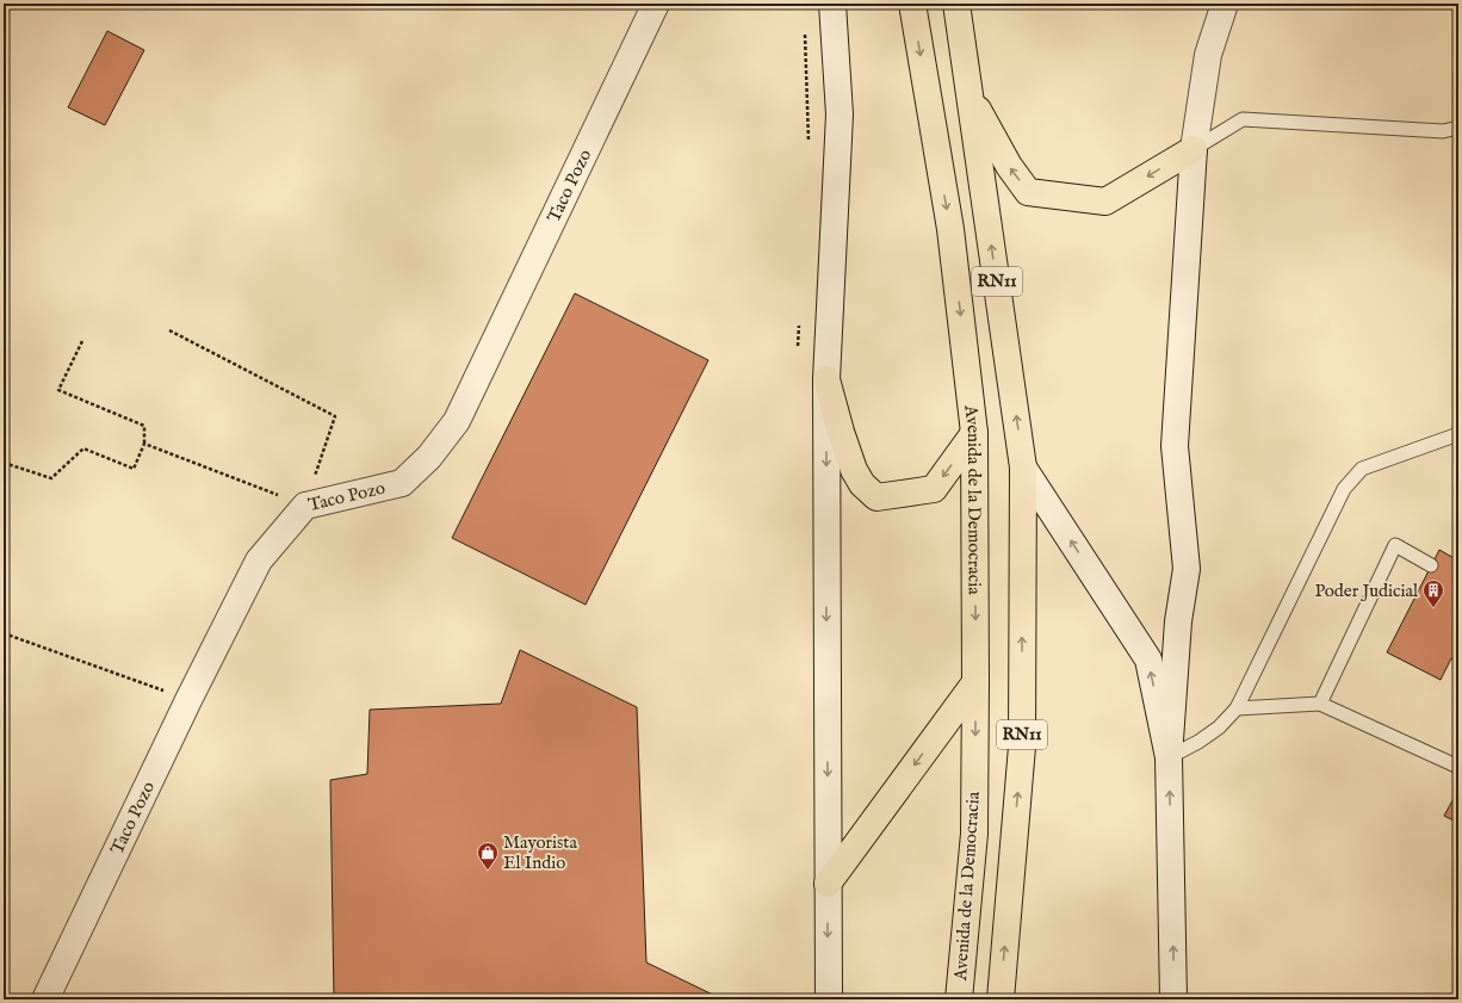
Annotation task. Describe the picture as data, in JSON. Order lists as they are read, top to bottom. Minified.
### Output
{"streets":{"highway":["RN11","Avenida de la Democracia"],"street":["Taco Pozo"]},"places":{"building":["Poder Judicial"],"shop":["Mayorista El Indio"]}}
